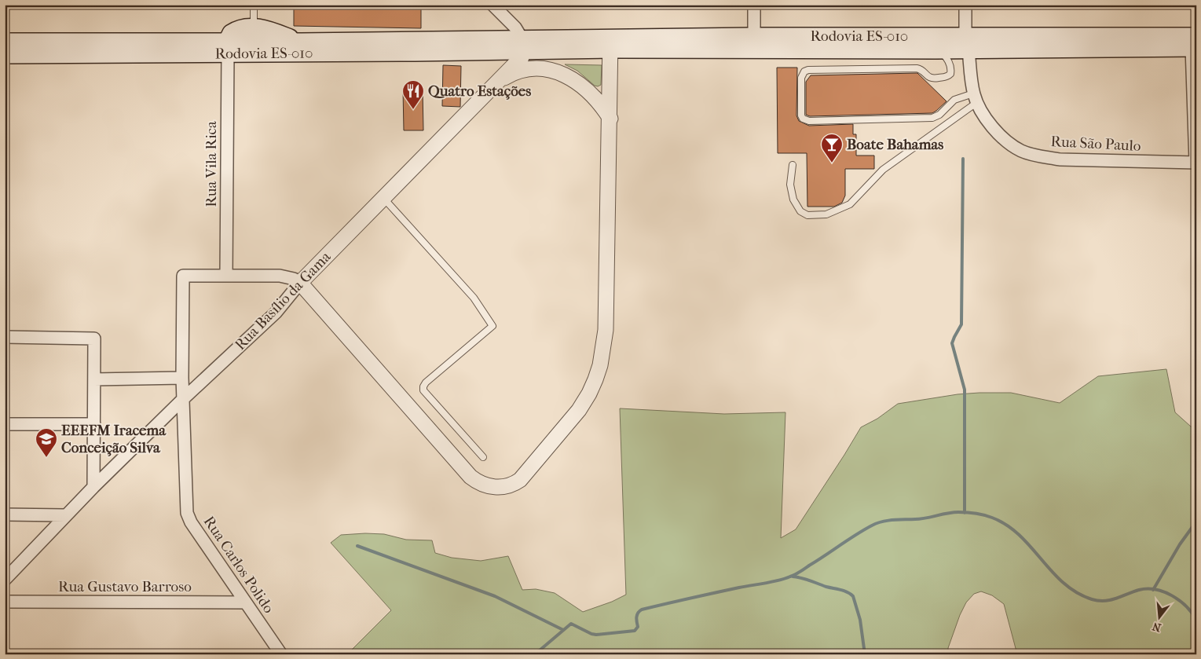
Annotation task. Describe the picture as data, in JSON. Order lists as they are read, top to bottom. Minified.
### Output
{"streets":{"main road":["Rodovia ES-010"],"street":["Rua São Paulo","Rua Vila Rica","Rua Basílio da Gama","Rua Carlos Polido","Rua Gustavo Barroso"]},"crossings":[["Rodovia ES-010","Rua São Paulo"],["Rodovia ES-010","Rua Vila Rica"],["Rodovia ES-010","Rua Basílio da Gama"],["Rua Vila Rica","Rua Carlos Polido"],["Rua Basílio da Gama","Rua Carlos Polido"],["Rua Carlos Polido","Rua Gustavo Barroso"]],"places":{"restaurant":["Quatro Estações"],"bar":["Boate Bahamas"],"school or university":["EEEFM Iracema Conceição Silva"]},"north":"bottom"}
